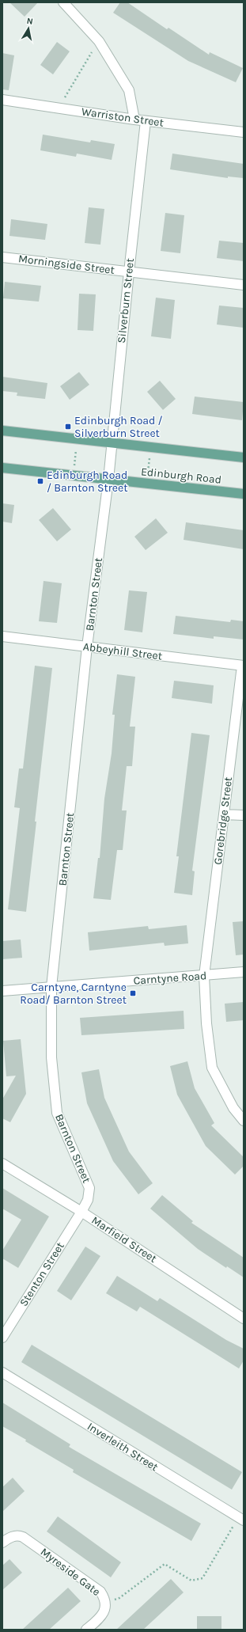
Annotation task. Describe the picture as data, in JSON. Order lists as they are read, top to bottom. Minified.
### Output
{"streets":{"main road":["Edinburgh Road"],"street":["Warriston Street","Morningside Street","Silverburn Street","Barnton Street","Abbeyhill Street","Gorebridge Street","Carntyne Road","Marfield Street","Stenton Street","Inverleith Street","Myreside Gate"]},"crossings":[["Warriston Street","Silverburn Street"],["Morningside Street","Silverburn Street"],["Silverburn Street","Edinburgh Road"],["Silverburn Street","Barnton Street"],["Edinburgh Road","Barnton Street"],["Barnton Street","Abbeyhill Street"],["Barnton Street","Carntyne Road"],["Barnton Street","Marfield Street"],["Barnton Street","Stenton Street"],["Abbeyhill Street","Gorebridge Street"],["Gorebridge Street","Carntyne Road"],["Marfield Street","Stenton Street"]],"places":{"transit":["Edinburgh Road / Silverburn Street","Edinburgh Road / Barnton Street","Carntyne, Carntyne Road/ Barnton Street"]},"north":"top"}
